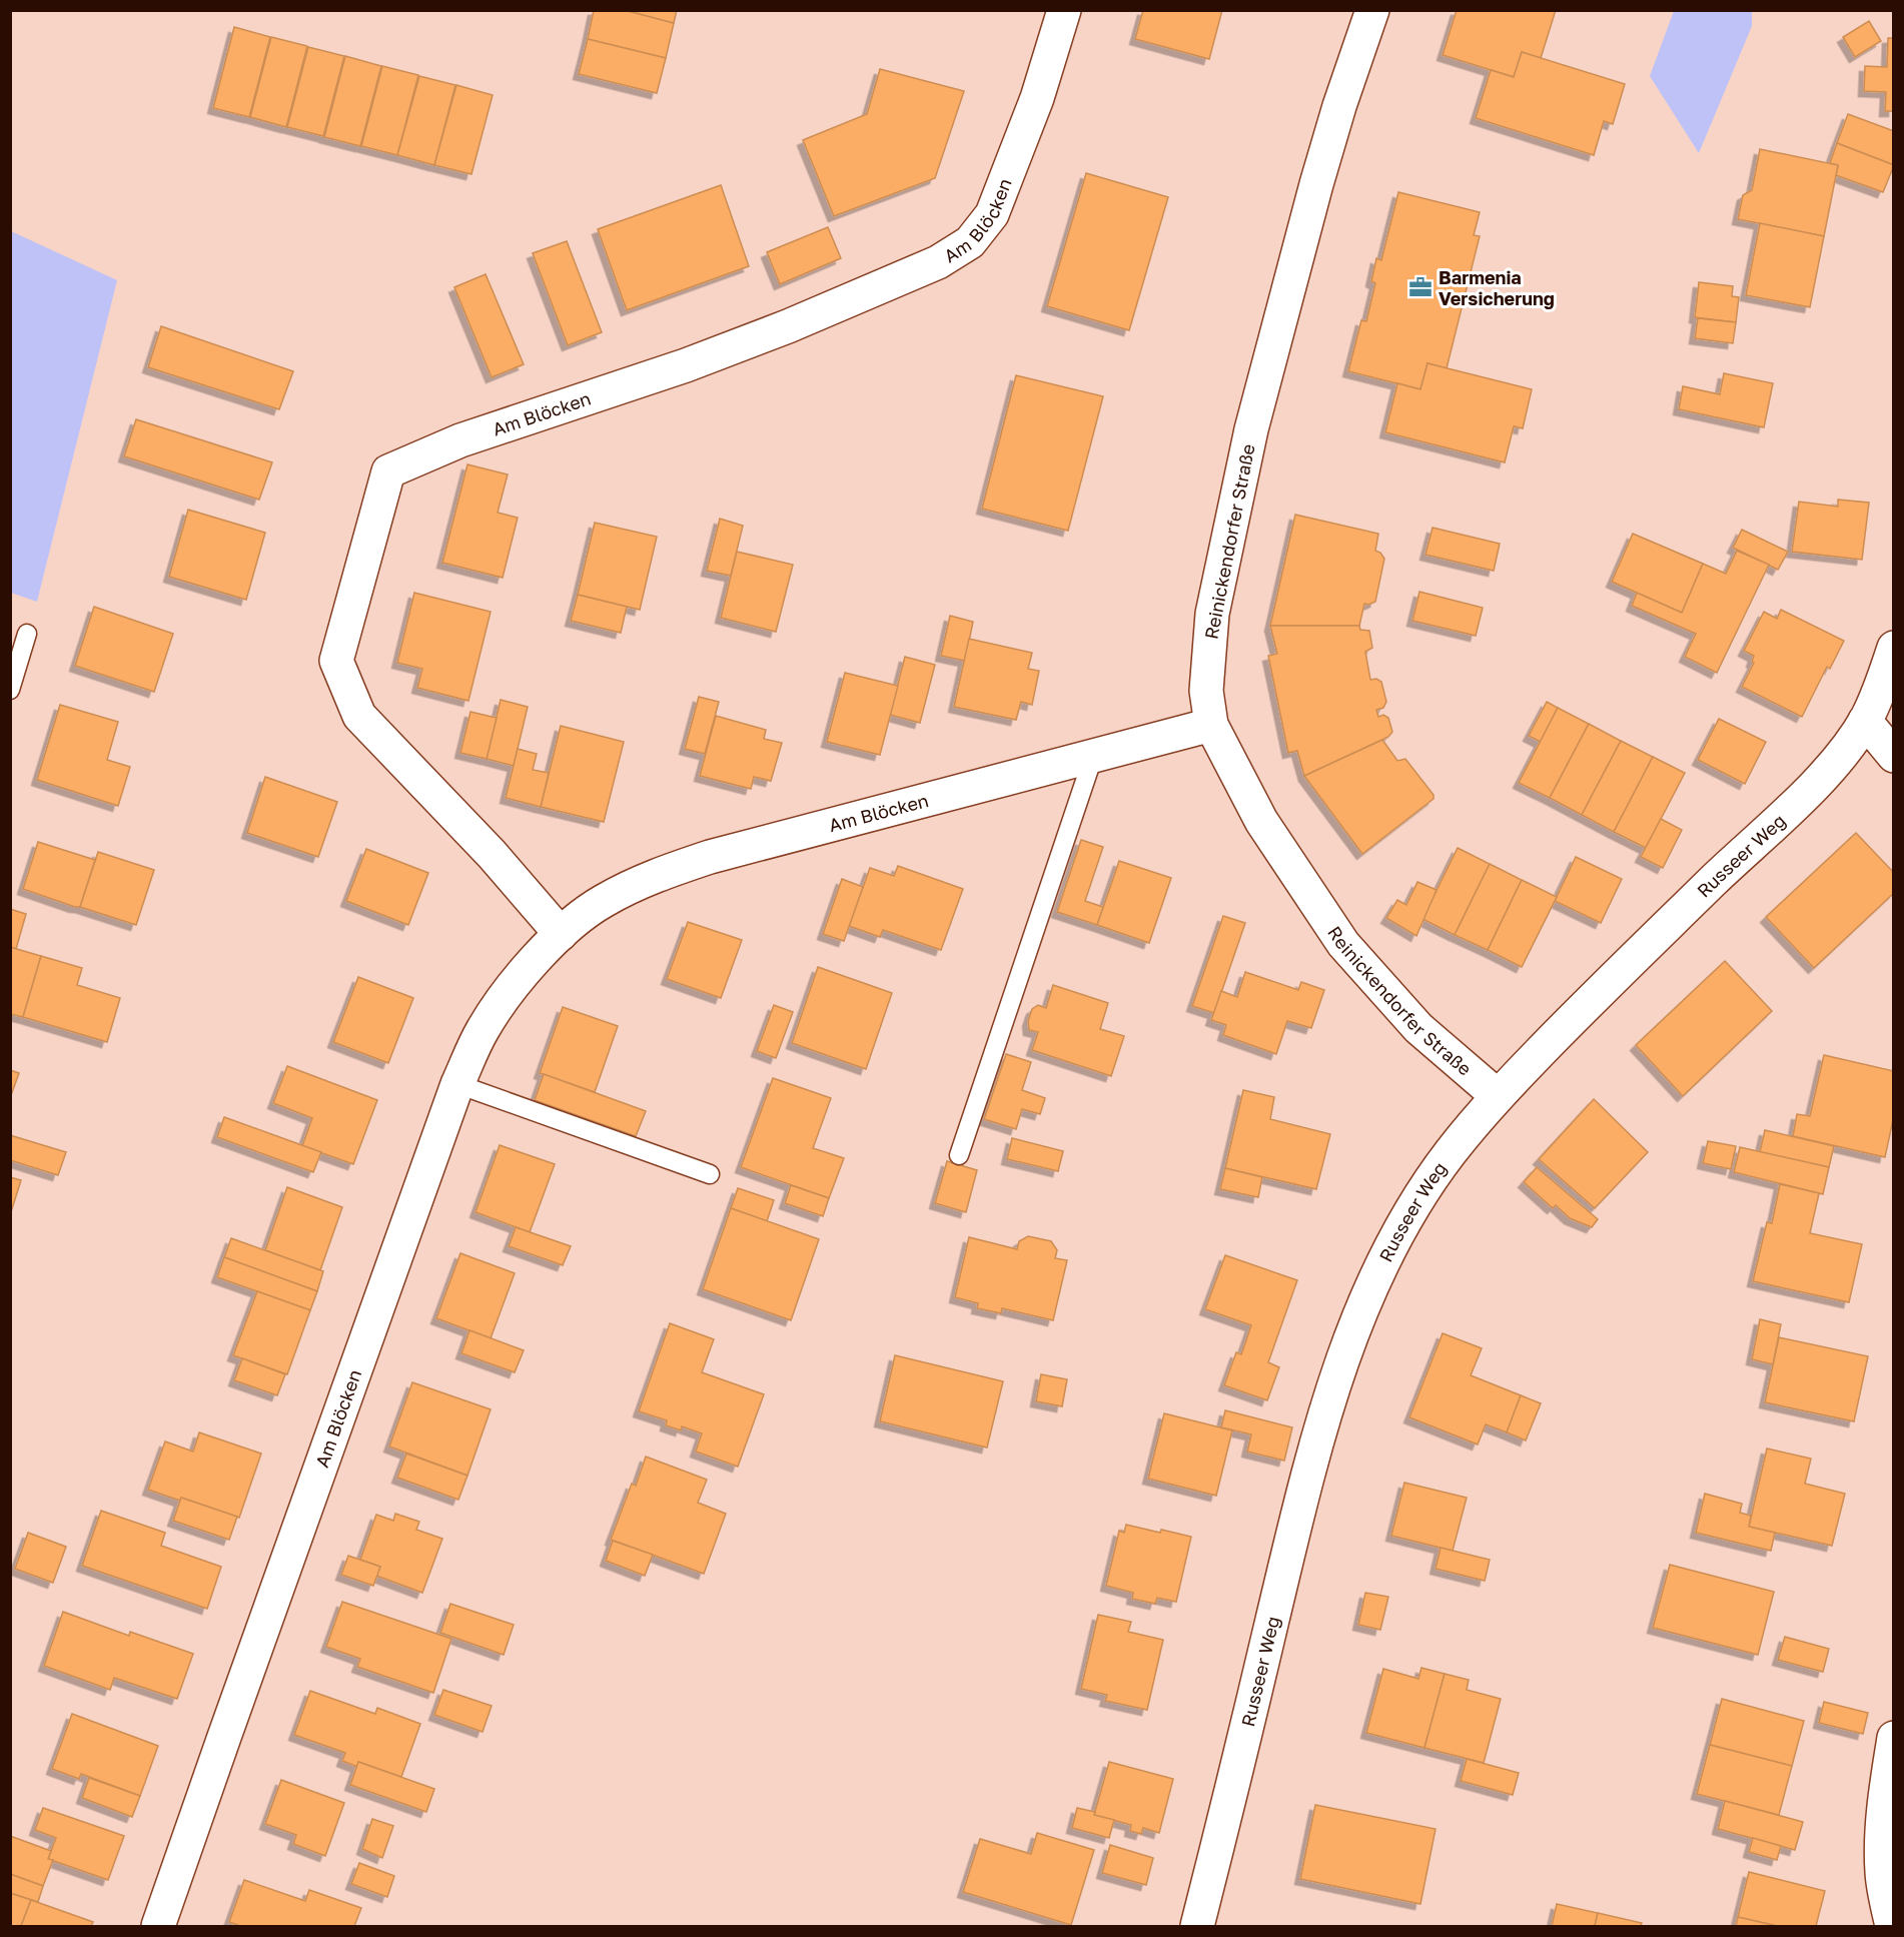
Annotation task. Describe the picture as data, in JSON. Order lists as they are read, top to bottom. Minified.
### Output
{"streets":{"street":["Am Blöcken","Reinickendorfer Straße","Russeer Weg"]},"crossings":[["Am Blöcken","Reinickendorfer Straße"],["Reinickendorfer Straße","Russeer Weg"]],"places":{"office":["Barmenia Versicherung"]}}
